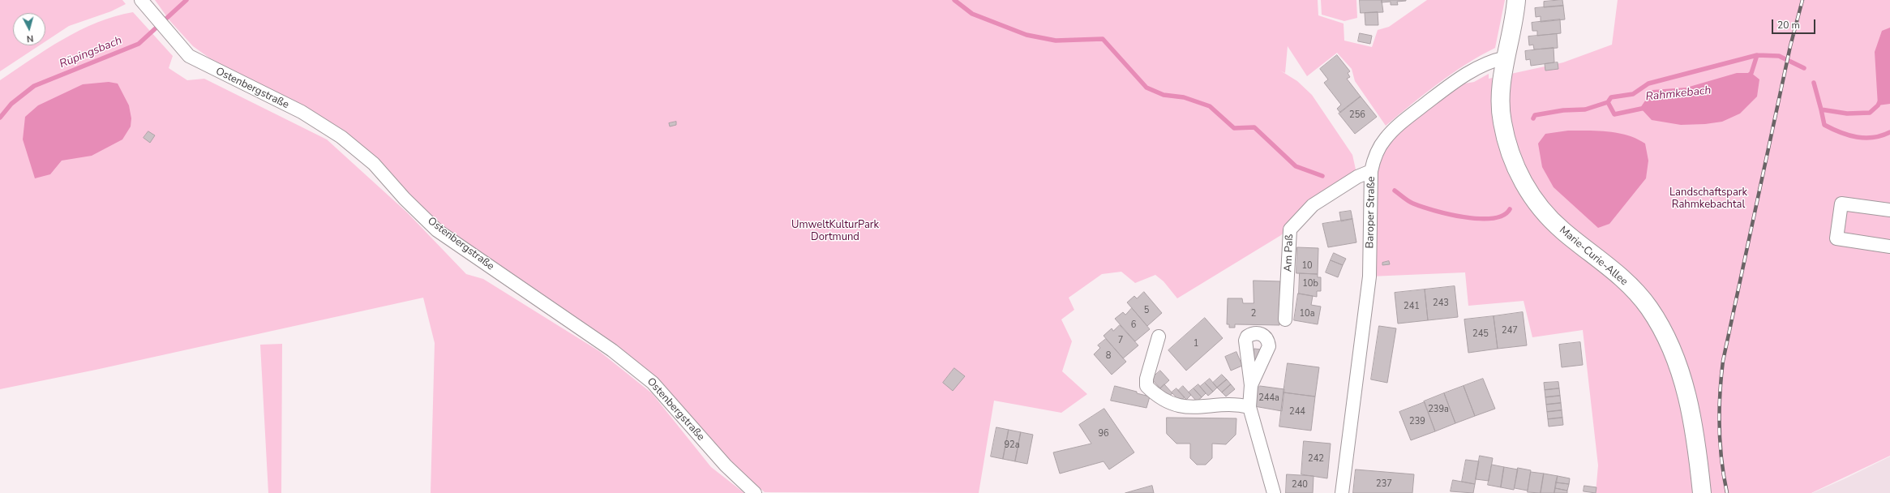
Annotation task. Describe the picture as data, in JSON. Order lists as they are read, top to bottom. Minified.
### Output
{"streets":{"street":["Ostenbergstraße","Baroper Straße","Am Paß","Marie-Curie-Allee"]},"crossings":[["Baroper Straße","Am Paß"],["Baroper Straße","Marie-Curie-Allee"]],"water":["Rüpingsbach","Rahmkebach"],"parks":["Landschaftspark Rahmkebachtal","UmweltKulturPark Dortmund"],"house_numbers":["256","10","10b","243","241","5","2","10a","6","247","245","7","1","8","244a","239a","244","239","96","92a","242","237","240"],"scale_bar":"20 m","north":"bottom"}
